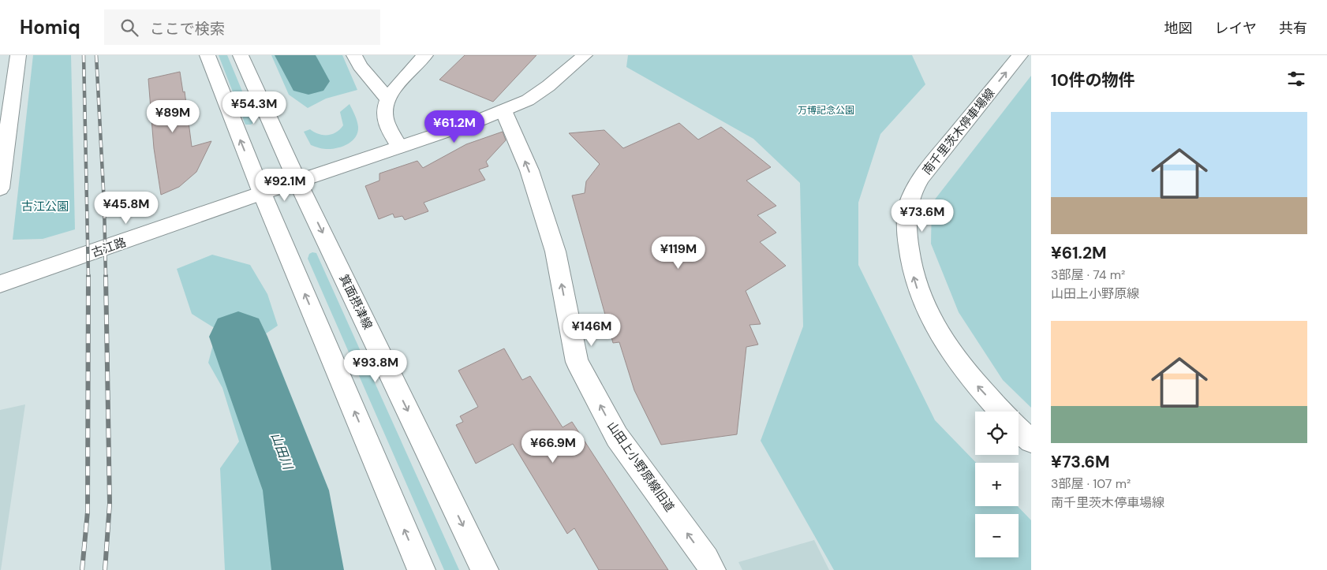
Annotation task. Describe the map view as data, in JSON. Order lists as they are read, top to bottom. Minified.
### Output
{"streets":{"main road":["南千里茨木停車場線","古江路","箕面摂津線","山田上小野原線旧道"]},"crossings":[["古江路","箕面摂津線"],["古江路","山田上小野原線旧道"]],"one_way":["南千里茨木停車場線","山田上小野原線旧道"],"water":["山田川"],"parks":["万博記念公園","古江公園"],"page":{"header":"Homiq","search":"ここで検索","nav":["地図","レイヤ","共有"],"heading":"10件の物件","price":["¥54.3M","¥89M","¥61.2M","¥92.1M","¥45.8M","¥73.6M","¥119M","¥146M","¥93.8M","¥66.9M"],"list":[{"name":"¥61.2M","note":"3部屋 · 74 m² · 山田上小野原線"},{"name":"¥73.6M","note":"3部屋 · 107 m² · 南千里茨木停車場線"}],"map_buttons":["+","−"]}}
